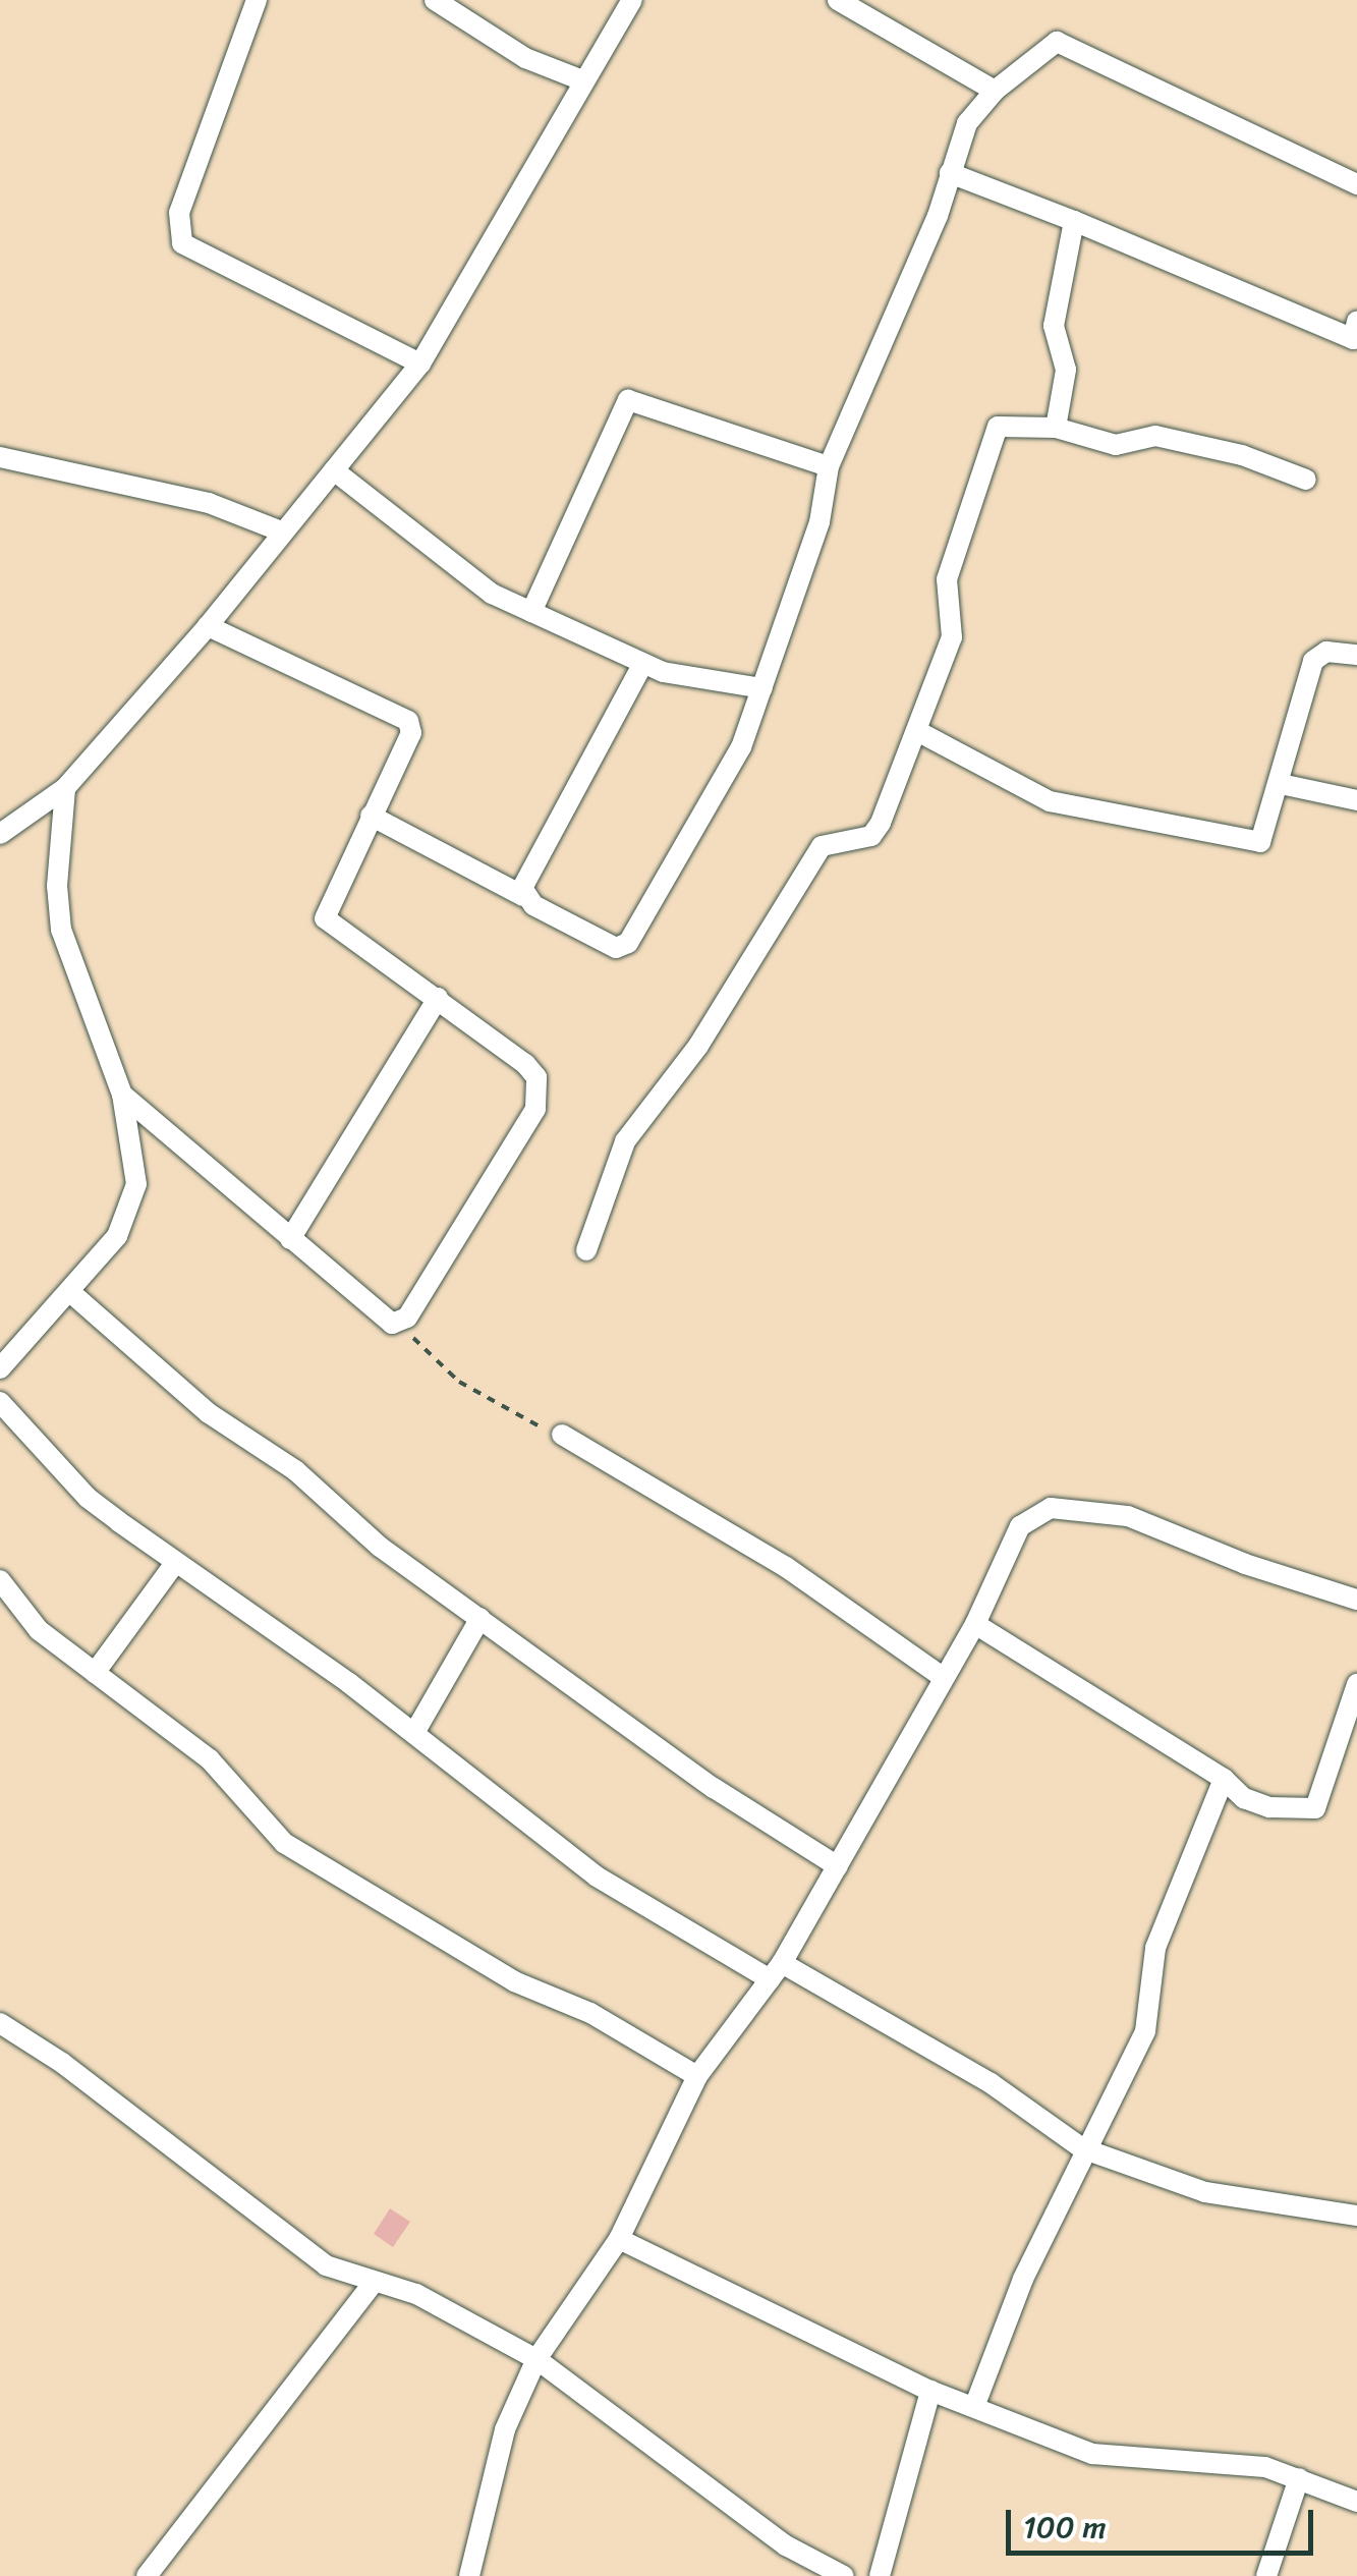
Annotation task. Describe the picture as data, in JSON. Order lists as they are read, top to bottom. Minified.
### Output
{"scale_bar":"100 m"}
